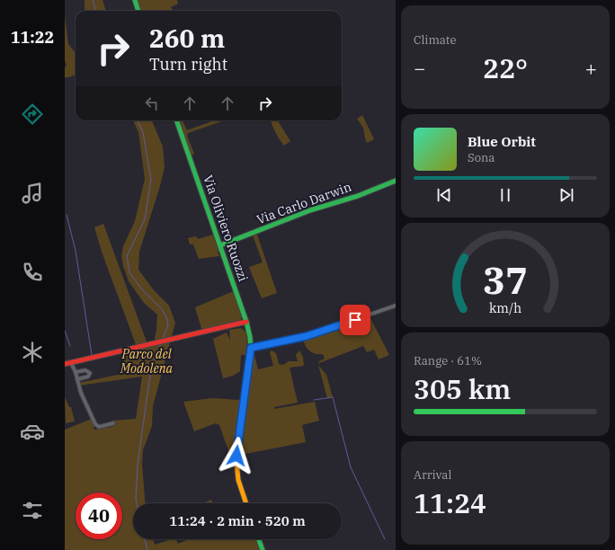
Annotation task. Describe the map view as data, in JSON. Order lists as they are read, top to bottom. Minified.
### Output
{"streets":{"street":["Via Carlo Darwin","Via Oliviero Ruozzi"]},"crossings":[["Via Carlo Darwin","Via Oliviero Ruozzi"]],"parks":["Parco del Modolena"],"page":{"tabs":"11:22","tile":["Climate",["Range · 61%","305 km"],["Arrival","11:24"]],"turn":["260 m","Turn right"],"heat":["−","22°","+"],"song":["Blue Orbit","Sona"],"limit":"40","trip":"11:24 · 2 min · 520 m","gauge":["37","km/h"]}}
